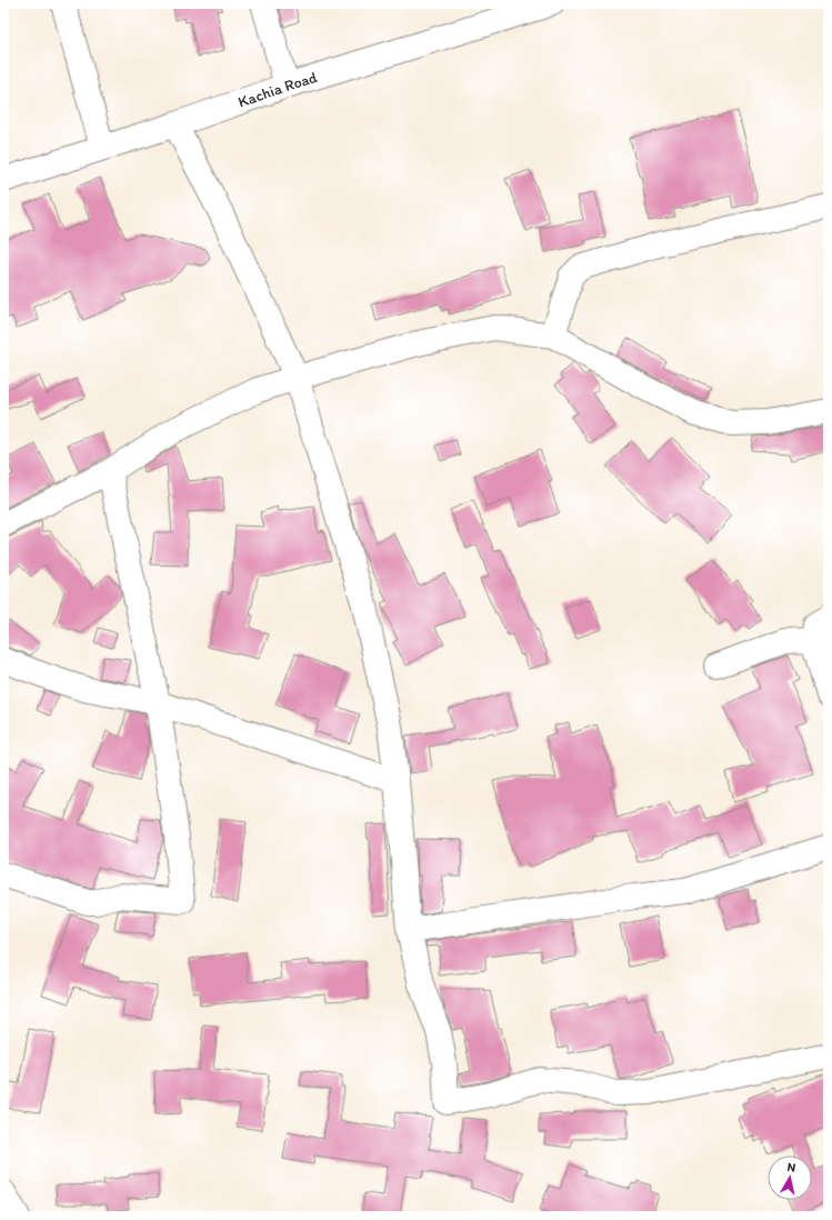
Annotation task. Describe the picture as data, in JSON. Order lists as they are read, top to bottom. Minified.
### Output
{"streets":{"main road":["Kachia Road"]},"north":"top"}
